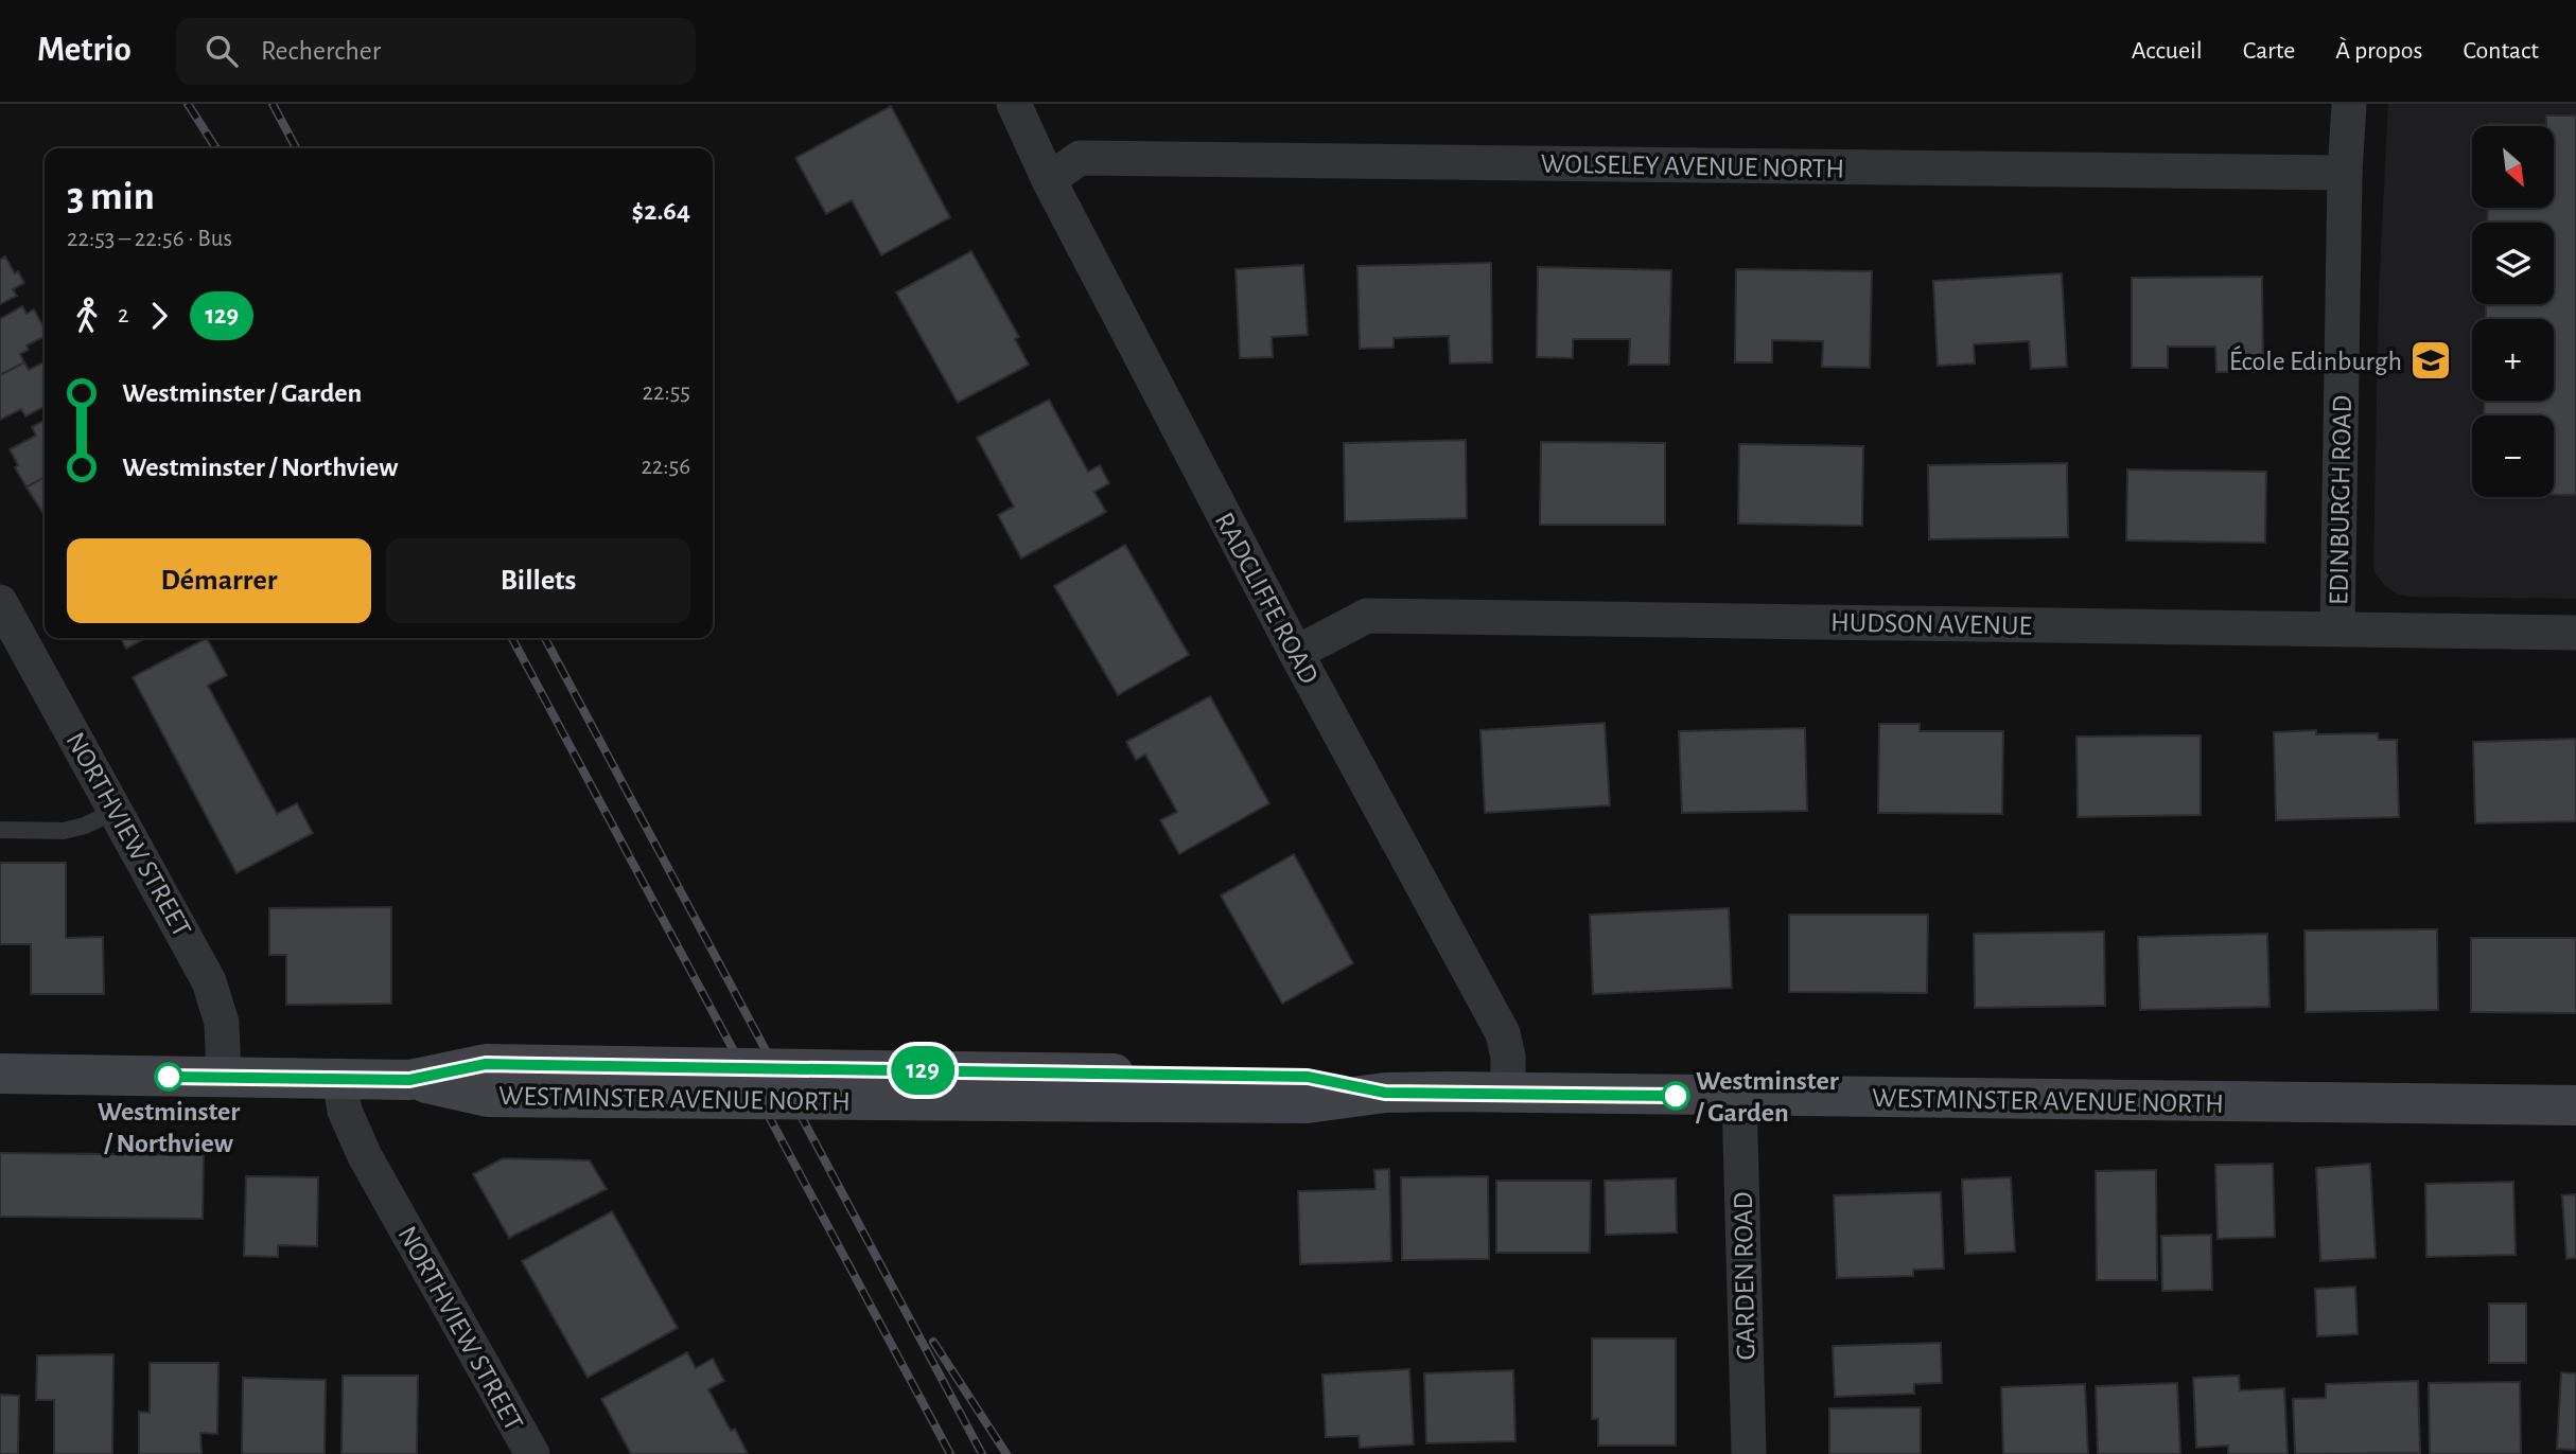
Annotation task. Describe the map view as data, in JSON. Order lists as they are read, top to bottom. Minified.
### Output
{"streets":{"street":["WOLSELEY AVENUE NORTH","EDINBURGH ROAD","RADCLIFFE ROAD","HUDSON AVENUE","NORTHVIEW STREET","WESTMINSTER AVENUE NORTH","GARDEN ROAD"]},"crossings":[["WOLSELEY AVENUE NORTH","EDINBURGH ROAD"],["WOLSELEY AVENUE NORTH","RADCLIFFE ROAD"],["EDINBURGH ROAD","HUDSON AVENUE"],["RADCLIFFE ROAD","HUDSON AVENUE"],["RADCLIFFE ROAD","WESTMINSTER AVENUE NORTH"],["NORTHVIEW STREET","WESTMINSTER AVENUE NORTH"],["WESTMINSTER AVENUE NORTH","GARDEN ROAD"]],"places":{"school or university":["École Edinburgh"],"other":["Westminster / Northview","Westminster / Garden"]},"lines":["bus line 129"],"north":"bottom right","page":{"header":"Metrio","search":"Rechercher","nav":["Accueil","Carte","À propos","Contact"],"on_map":"129","map_buttons":["+","−"],"heading":["3 min","22:53 – 22:56 · Bus","$2.64"],"legs":["2","129"],"list":[{"name":"Westminster / Garden","value":"22:55"},{"name":"Westminster / Northview","value":"22:56"}],"buttons":["Démarrer","Billets"]}}
